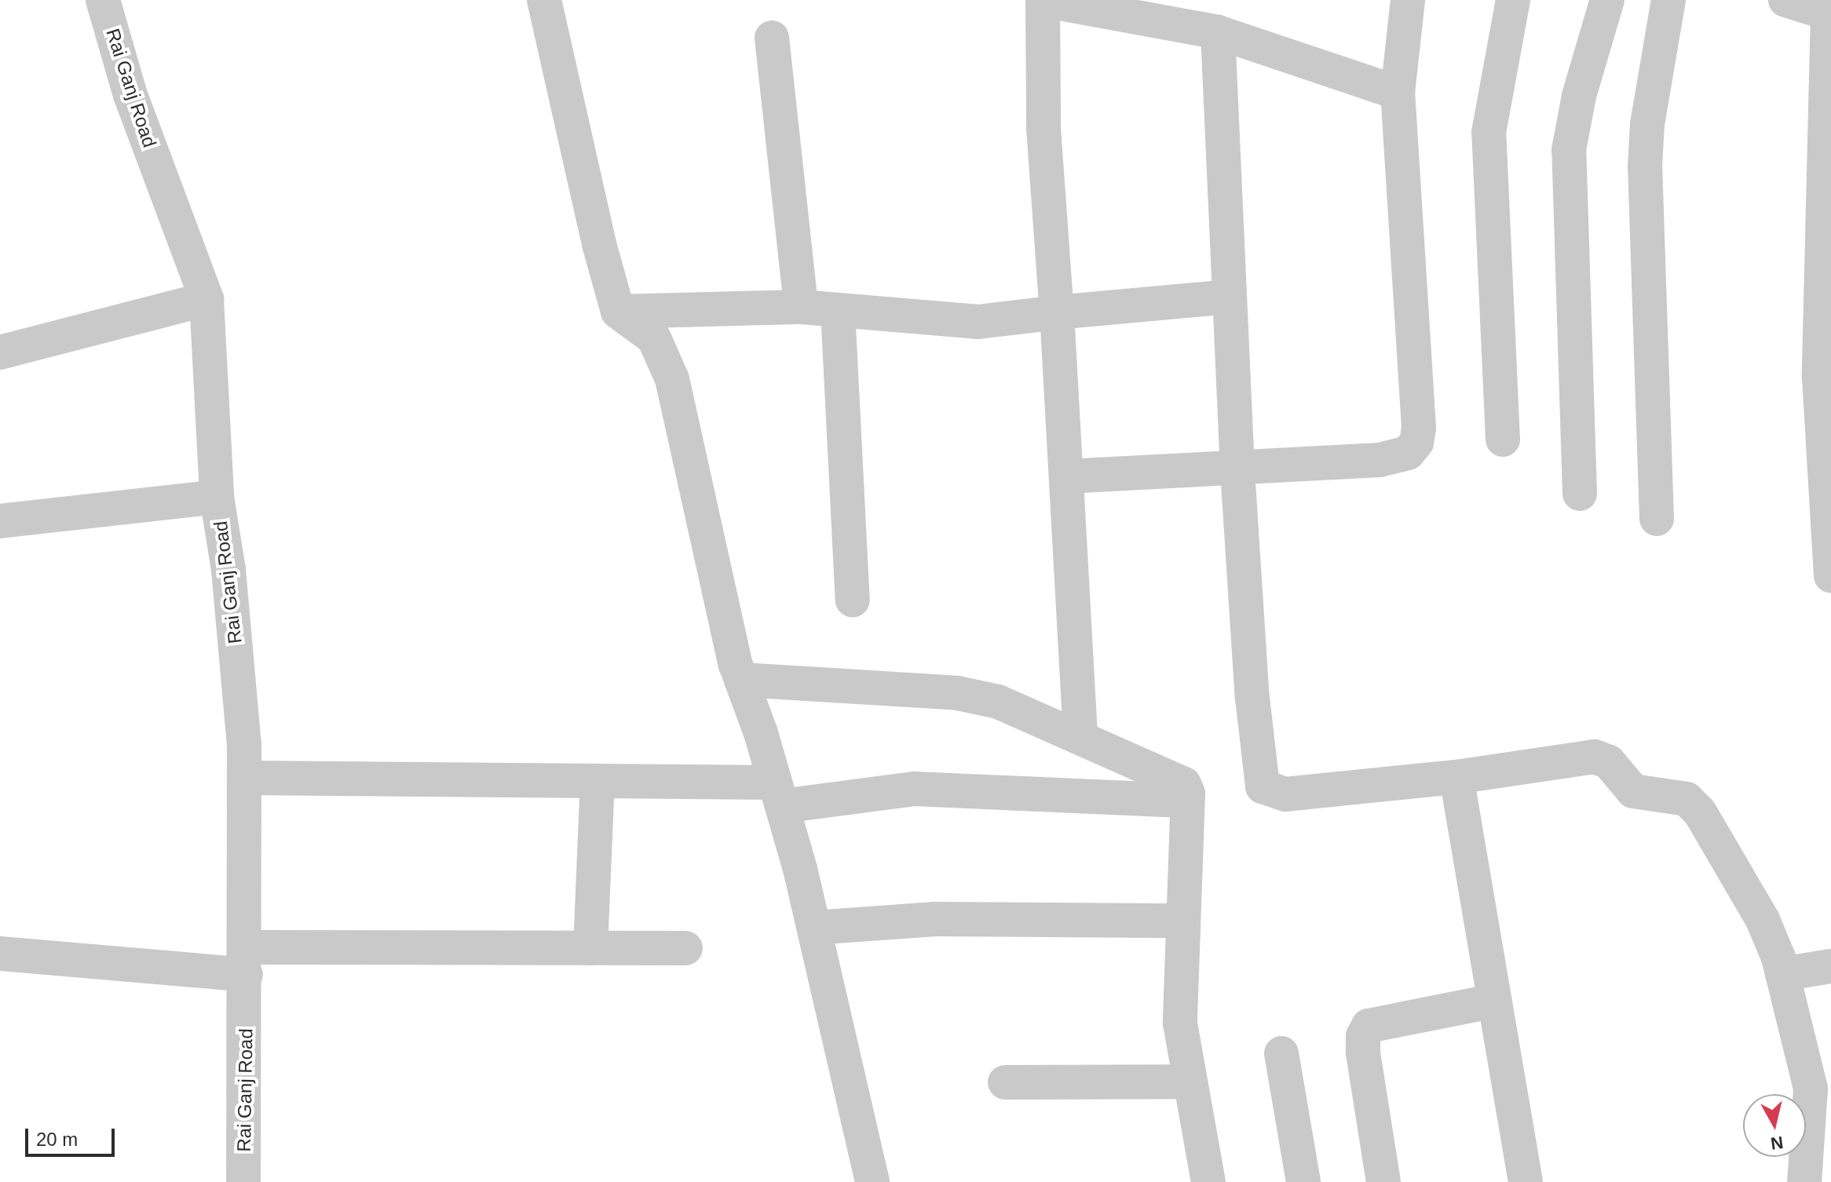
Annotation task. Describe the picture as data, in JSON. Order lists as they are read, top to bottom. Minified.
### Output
{"streets":{"street":["Rai Ganj Road"]},"scale_bar":"20 m","north":"bottom"}
